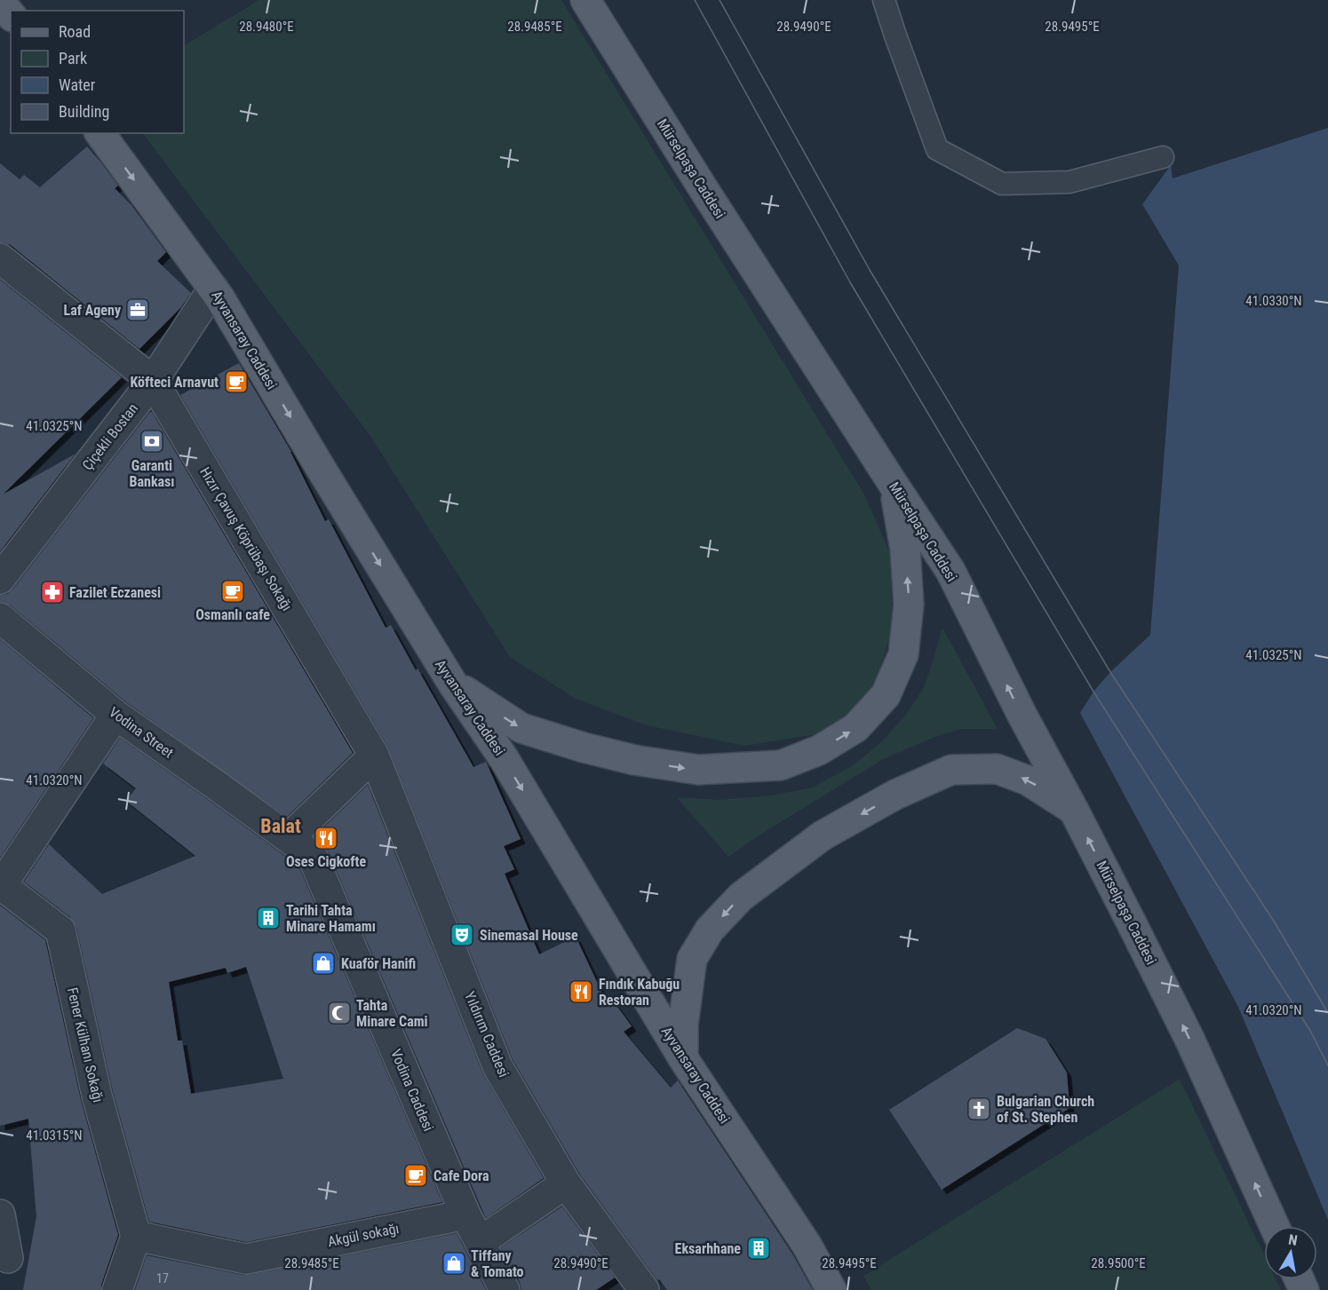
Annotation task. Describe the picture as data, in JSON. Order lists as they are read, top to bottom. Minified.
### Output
{"streets":{"main road":["Mürselpaşa Caddesi","Ayvansaray Caddesi"],"street":["Çiçekli Bostan","Hızır Çavuş Köprübaşı Sokağı","Vodina Street","Yıldırım Caddesi","Fener Külhanı Sokağı","Vodina Caddesi","Akgül sokağı"]},"crossings":[["Ayvansaray Caddesi","Çiçekli Bostan"],["Çiçekli Bostan","Hızır Çavuş Köprübaşı Sokağı"],["Hızır Çavuş Köprübaşı Sokağı","Yıldırım Caddesi"],["Vodina Street","Vodina Caddesi"],["Fener Külhanı Sokağı","Akgül sokağı"],["Vodina Caddesi","Akgül sokağı"]],"one_way":["Mürselpaşa Caddesi","Ayvansaray Caddesi"],"districts":["Balat"],"places":{"office":["Laf Ageny"],"cafe":["Köfteci Arnavut","Osmanlı cafe","Cafe Dora"],"bank":["Garanti Bankası"],"pharmacy":["Fazilet Eczanesi"],"restaurant":["Oses Cigkofte","Fındık Kabuğu Restoran"],"building":["Tarihi Tahta Minare Hamamı","Eksarhhane"],"theatre":["Sinemasal House"],"shop":["Kuaför Hanifi","Tiffany & Tomato"],"mosque":["Tahta Minare Cami"],"church":["Bulgarian Church of St. Stephen"]},"house_numbers":["17"],"legend":["Road","Park","Water","Building"],"north":"top","coordinates":["28.9480°E","28.9485°E","28.9490°E","28.9495°E","41.0330°N","41.0325°N","41.0320°N","41.0315°N","28.9500°E"]}
